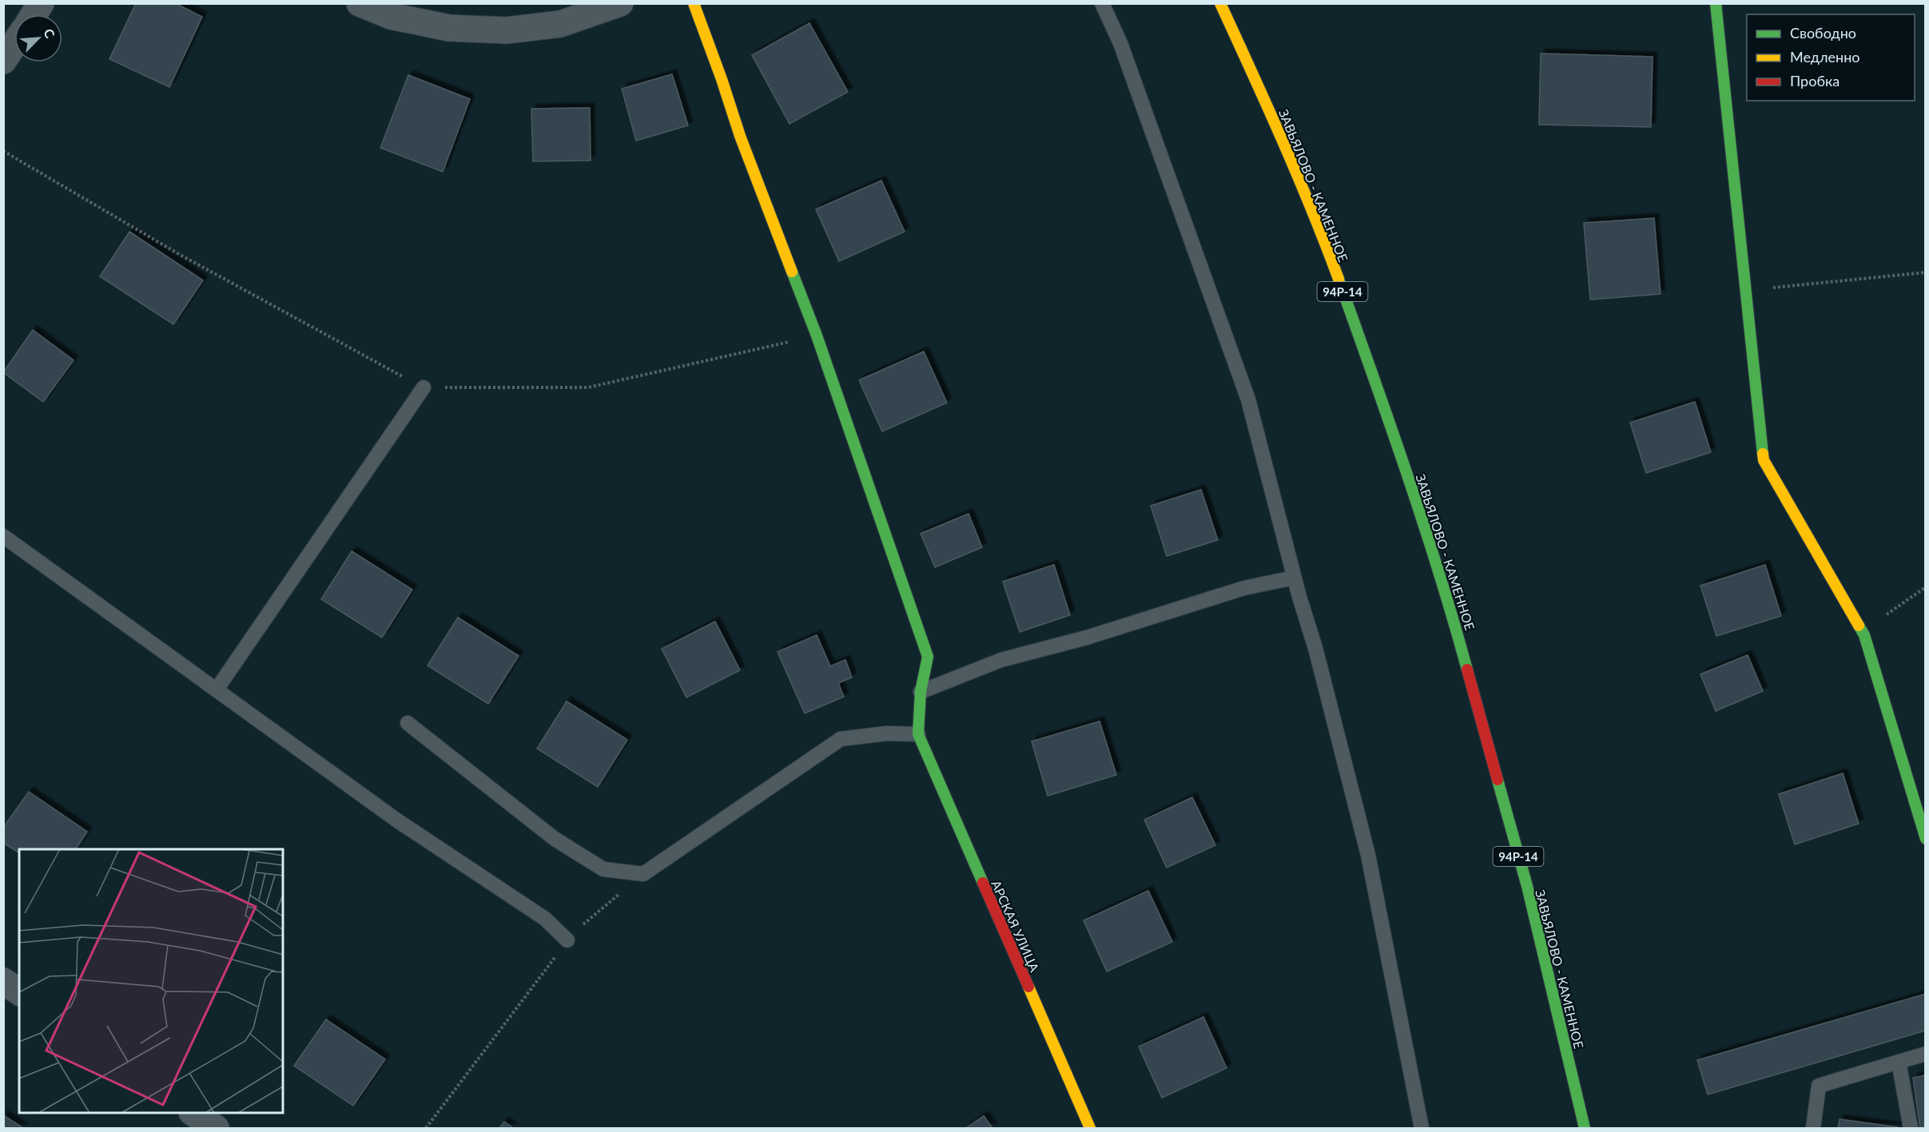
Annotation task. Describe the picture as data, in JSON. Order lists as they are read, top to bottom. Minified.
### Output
{"streets":{"street":["ЗАВЬЯЛОВО - КАМЕННОЕ","94Р-14","АРСКАЯ УЛИЦА"]},"legend":["Свободно","Медленно","Пробка"],"north":"top right"}
